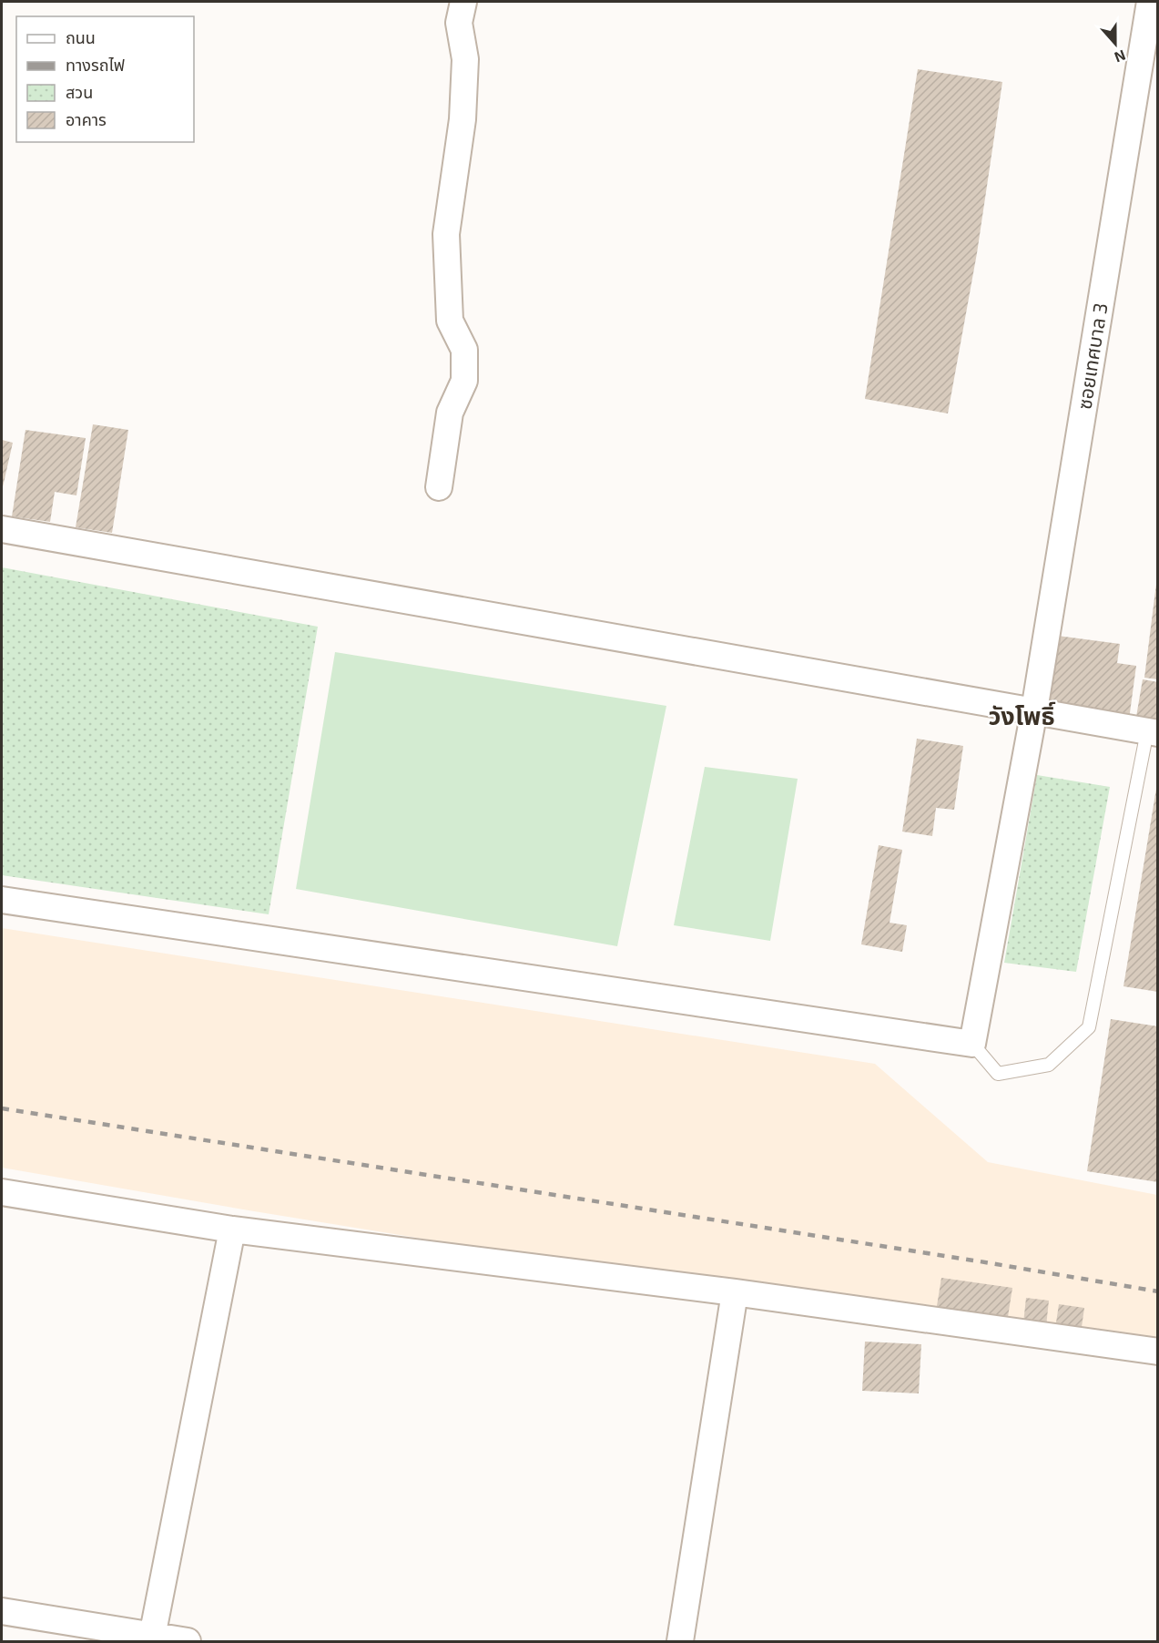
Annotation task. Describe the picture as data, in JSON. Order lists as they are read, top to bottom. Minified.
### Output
{"streets":{"street":["ซอยเทศบาล 3"]},"districts":["วังโพธิ์"],"legend":["ถนน","ทางรถไฟ","สวน","อาคาร"],"north":"bottom"}
